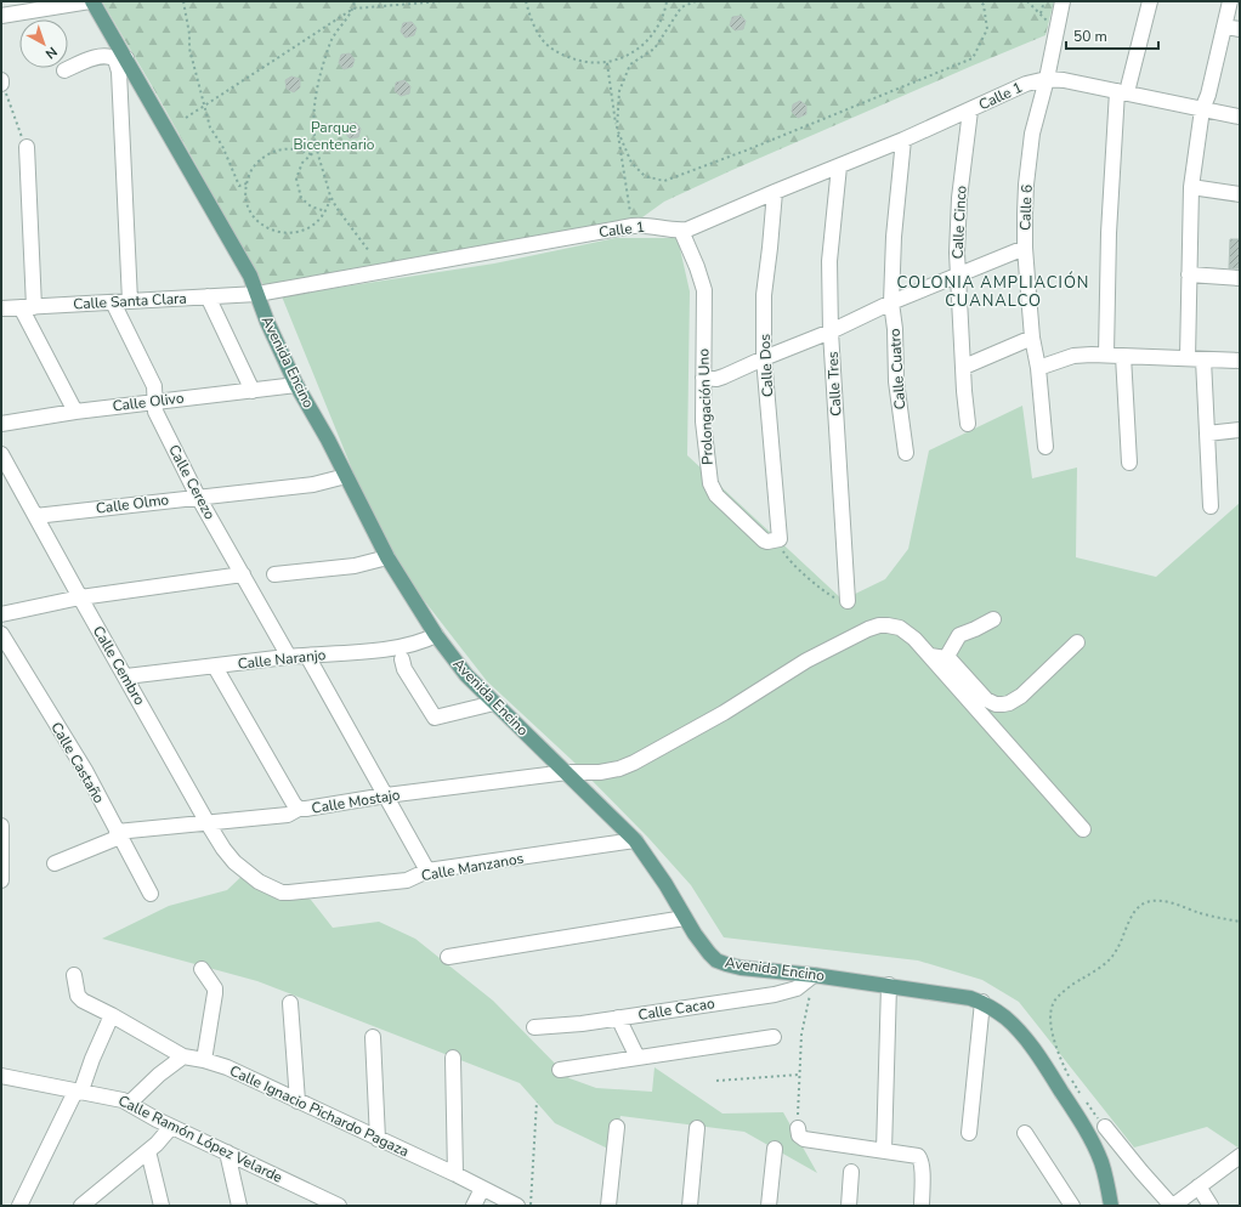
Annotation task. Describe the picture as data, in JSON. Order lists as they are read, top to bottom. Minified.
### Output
{"streets":{"main road":["Avenida Encino"],"street":["Calle 1","Calle 6","Calle Cinco","Calle Santa Clara","Calle Dos","Calle Cuatro","Calle Tres","Calle Olivo","Prolongación Uno","Calle Cerezo","Calle Olmo","Calle Naranjo","Calle Cembro","Calle Castaño","Calle Mostajo","Calle Manzanos","Calle Cacao","Calle Ignacio Pichardo Pagaza","Calle Ramón López Velarde"]},"crossings":[["Calle 1","Calle 6"],["Calle 1","Calle Cinco"],["Calle 1","Calle Santa Clara"],["Calle 1","Avenida Encino"],["Calle 1","Calle Dos"],["Calle 1","Calle Cuatro"],["Calle 1","Calle Tres"],["Calle 1","Prolongación Uno"],["Calle Santa Clara","Avenida Encino"],["Calle Santa Clara","Calle Cerezo"],["Avenida Encino","Calle Olivo"],["Avenida Encino","Calle Olmo"],["Avenida Encino","Calle Naranjo"],["Avenida Encino","Calle Mostajo"],["Avenida Encino","Calle Manzanos"],["Avenida Encino","Calle Cacao"],["Calle Dos","Prolongación Uno"],["Calle Olivo","Calle Cerezo"],["Calle Cerezo","Calle Olmo"],["Calle Cerezo","Calle Naranjo"],["Calle Olmo","Calle Cembro"],["Calle Naranjo","Calle Cembro"],["Calle Cembro","Calle Mostajo"],["Calle Cembro","Calle Manzanos"],["Calle Castaño","Calle Mostajo"]],"districts":["COLONIA AMPLIACIÓN CUANALCO"],"parks":["Parque Bicentenario"],"scale_bar":"50 m","north":"bottom right"}
